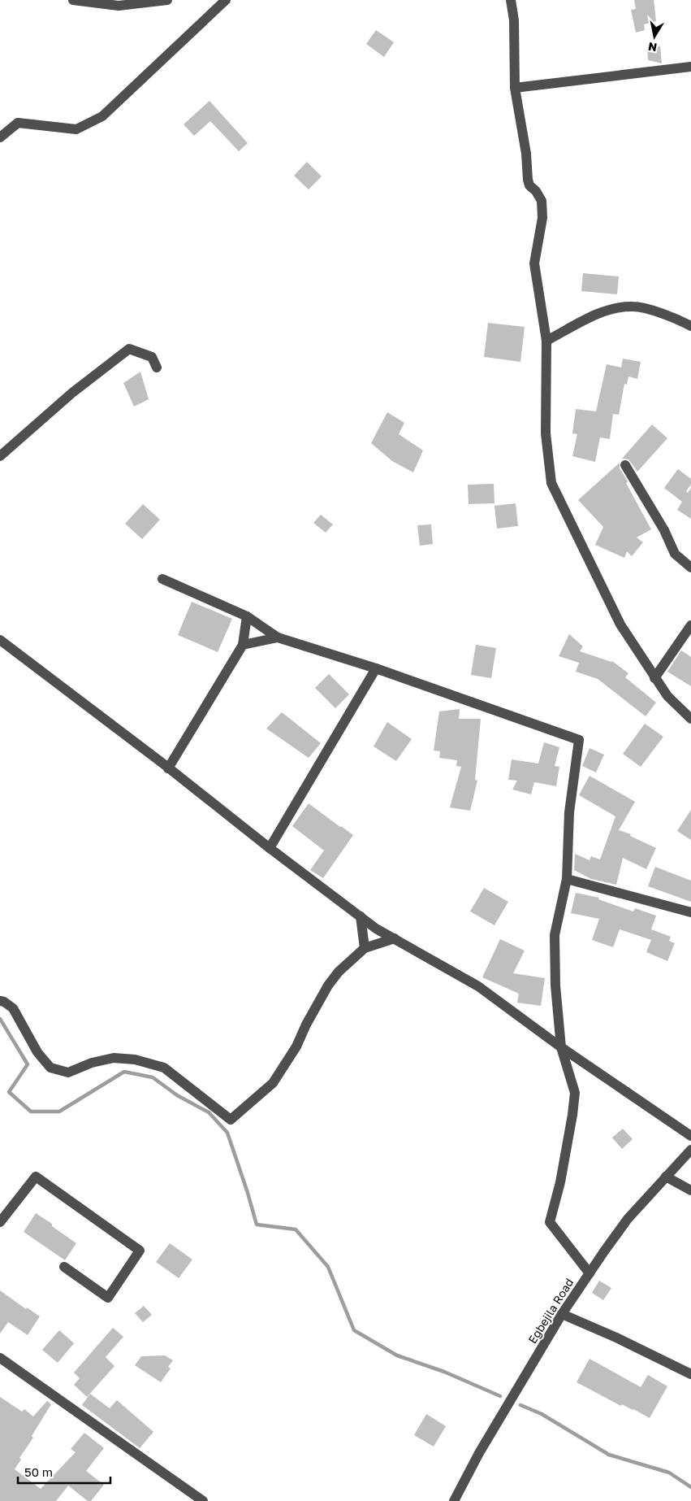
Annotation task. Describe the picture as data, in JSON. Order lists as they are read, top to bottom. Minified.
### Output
{"streets":{"street":["Egbejila Road"]},"scale_bar":"50 m","north":"bottom"}
